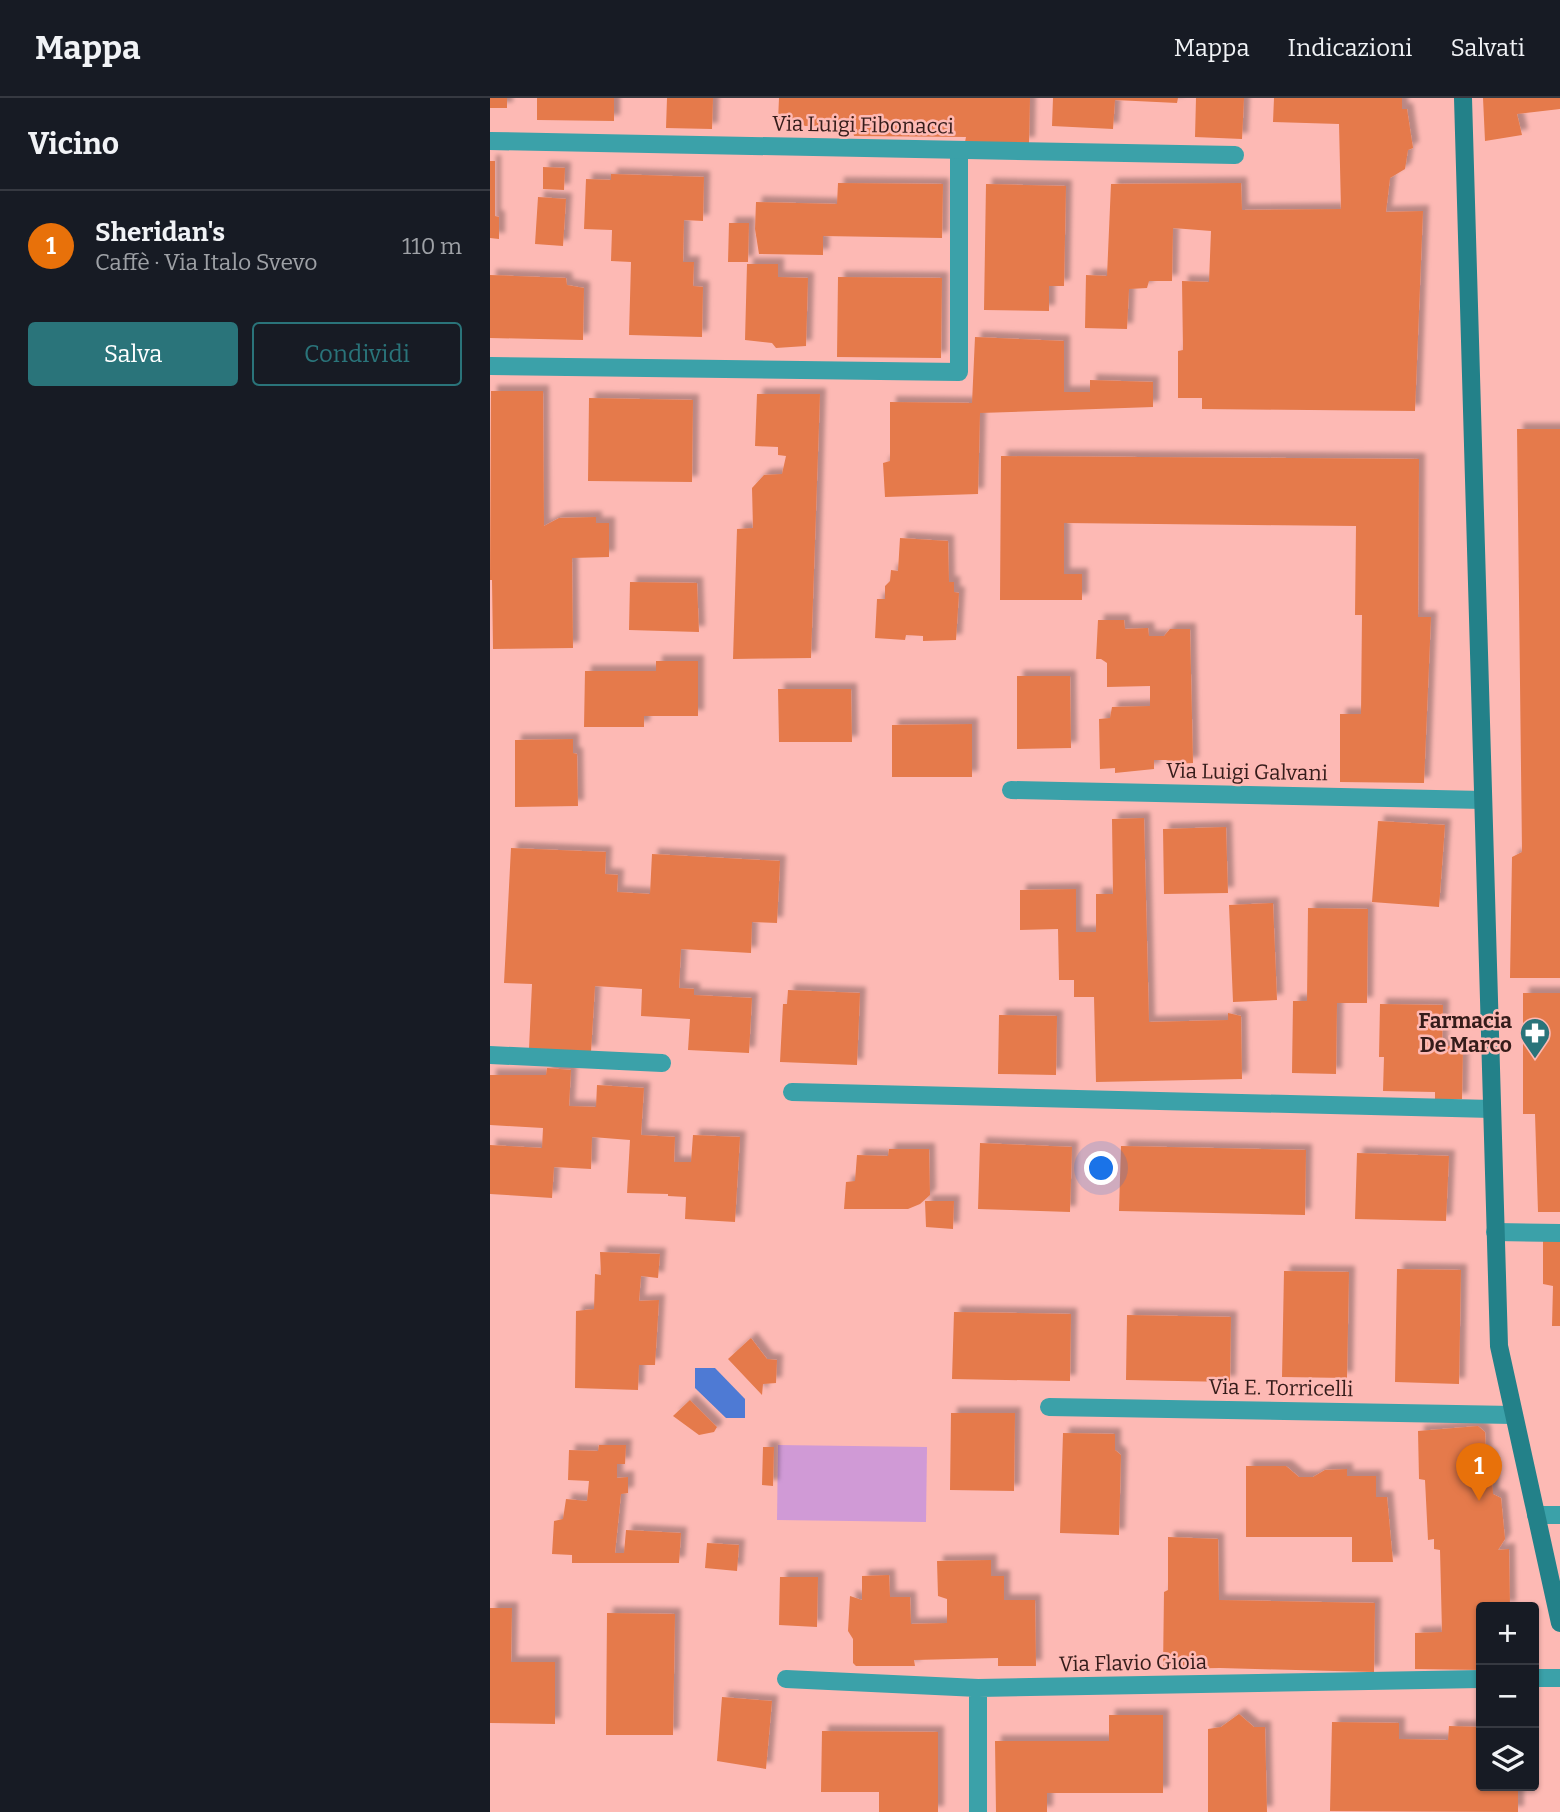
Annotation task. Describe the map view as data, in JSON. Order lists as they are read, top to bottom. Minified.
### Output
{"streets":{"street":["Via Luigi Fibonacci","Via Luigi Galvani","Via E. Torricelli","Via Flavio Gioia"]},"places":{"pharmacy":["Farmacia De Marco"]},"page":{"header":"Mappa","nav":["Mappa","Indicazioni","Salvati"],"heading":"Vicino","list":[{"mark":"1","name":"Sheridan's","note":"Caffè · Via Italo Svevo","value":"110 m"}],"buttons":["Salva","Condividi"],"pins":"1","map_buttons":["+","−"]}}
